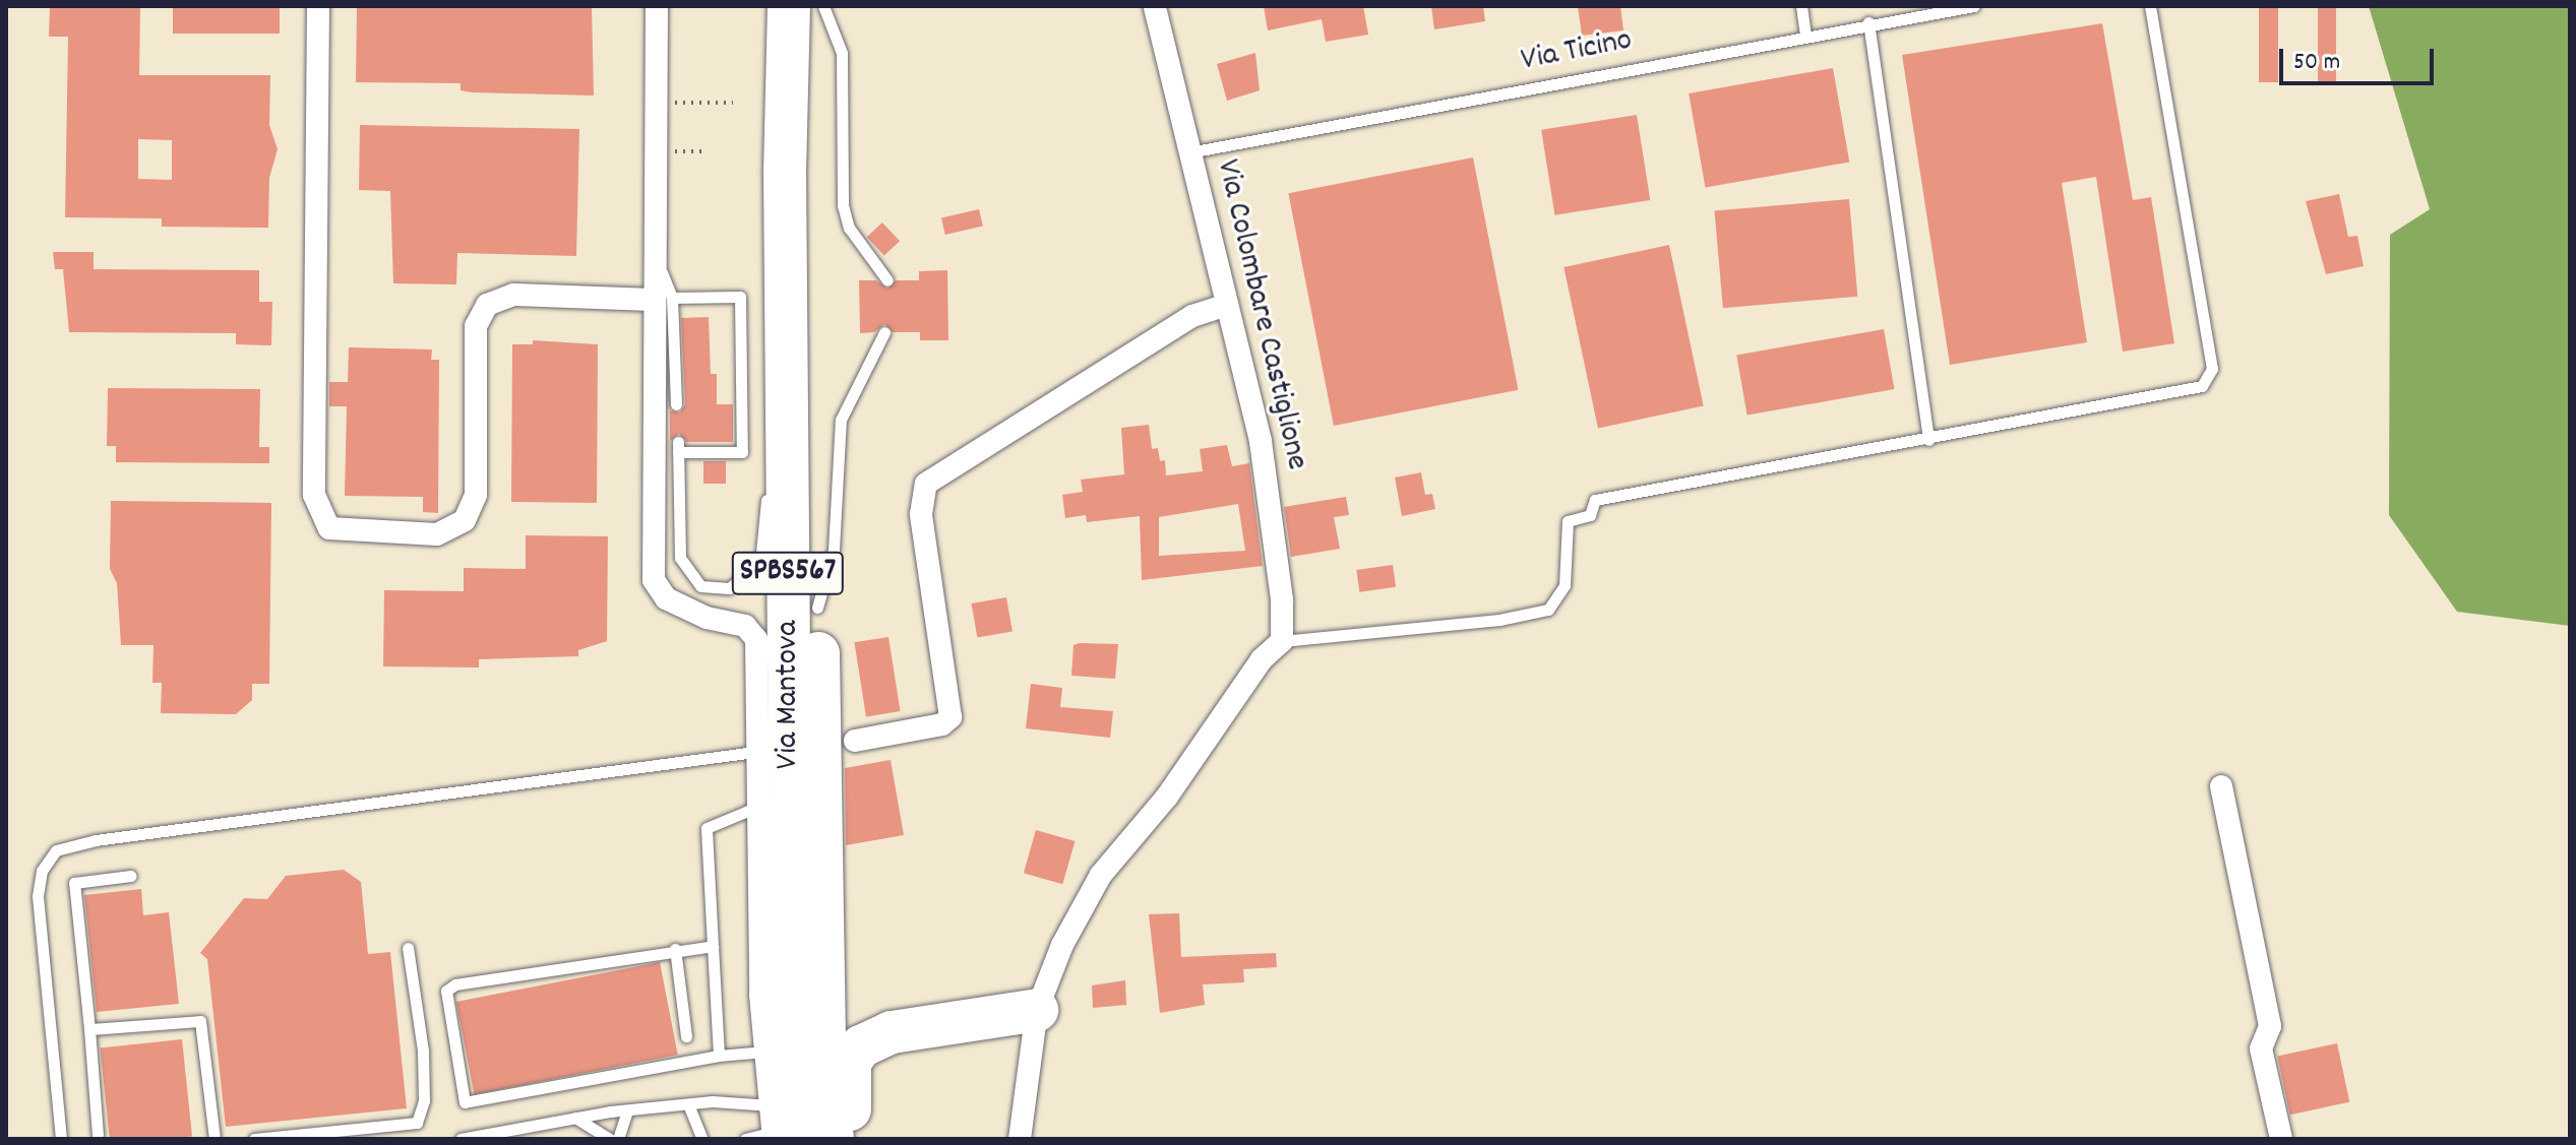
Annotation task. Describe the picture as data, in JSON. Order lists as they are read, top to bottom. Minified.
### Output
{"streets":{"highway":["SPBS567","Via Mantova"],"street":["Via Colombare Castiglione"],"lane":["Via Ticino"]},"crossings":[["Via Ticino","Via Colombare Castiglione"]],"scale_bar":"50 m"}
